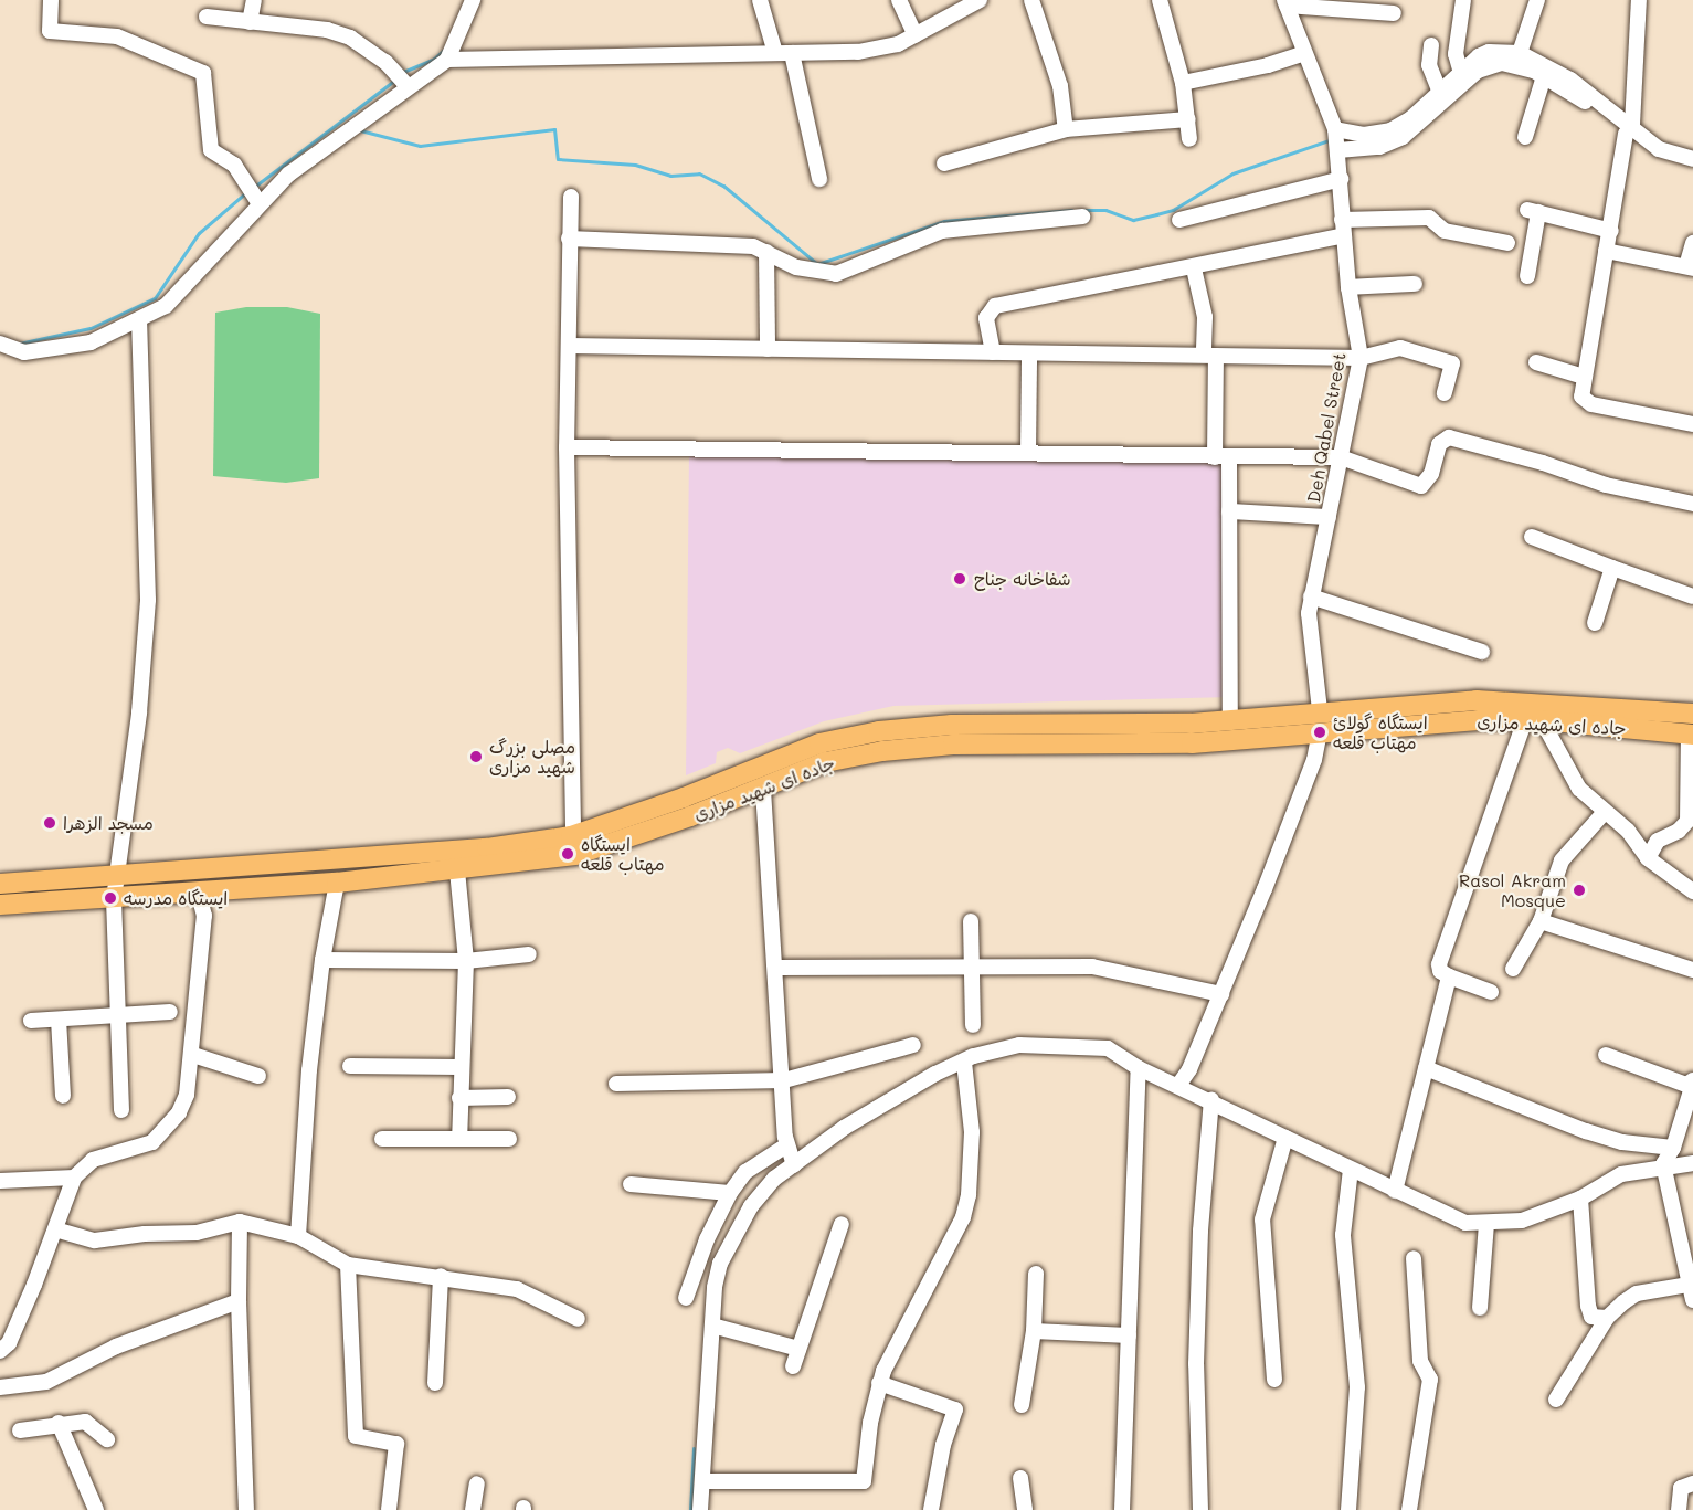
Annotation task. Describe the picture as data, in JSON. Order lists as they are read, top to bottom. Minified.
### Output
{"streets":{"main road":["جاده ای شهید مزاری"],"street":["Deh Qabel Street"]},"crossings":[["Deh Qabel Street","جاده ای شهید مزاری"]],"places":["شفاخانه جناح","ایستگاه گولائ مهتاب قلعه","مصلی بزرگ شهید مزاری","مسجد الزهرا","ایستگاه مهتاب قلعه","Rasol Akram Mosque","ایستگاه مدرسه"]}
